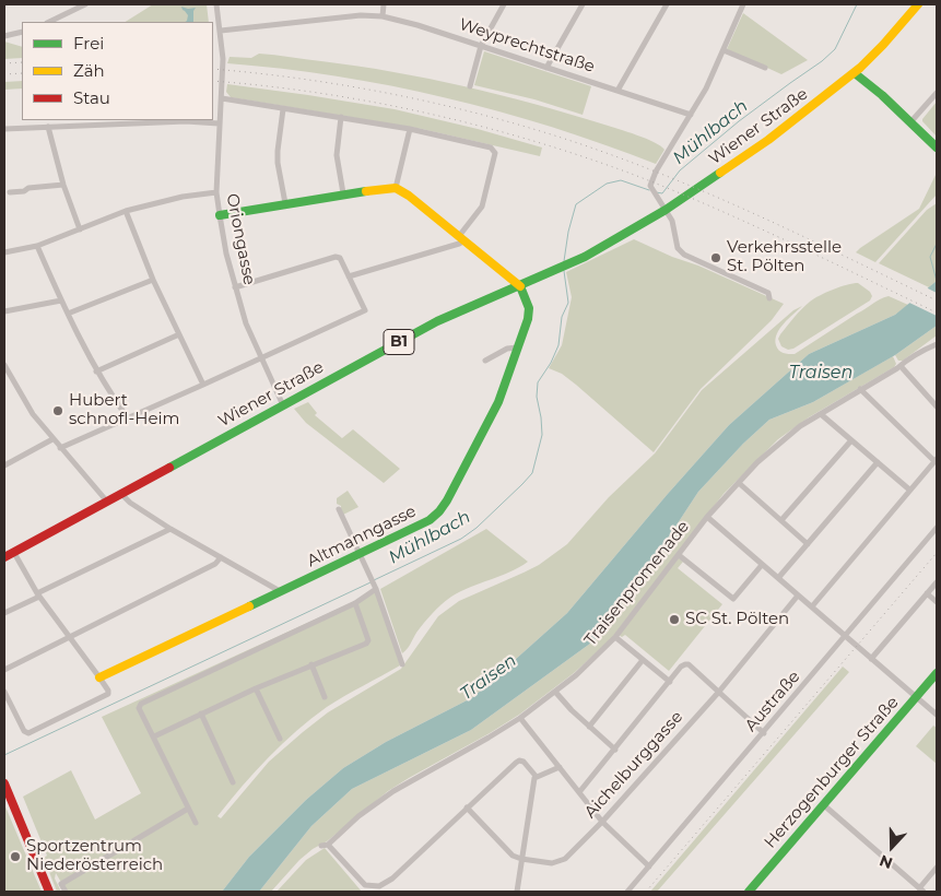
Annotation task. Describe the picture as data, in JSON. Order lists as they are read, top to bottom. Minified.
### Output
{"streets":{"street":["Weyprechtstraße","Wiener Straße","Oriongasse","B1","Altmanngasse","Traisenpromenade","Austraße","Aichelburggasse","Herzogenburger Straße"]},"crossings":[["Weyprechtstraße","Oriongasse"],["Wiener Straße","Oriongasse"],["Wiener Straße","Altmanngasse"],["Traisenpromenade","Aichelburggasse"]],"water":["Mühlbach","Traisen"],"places":["Verkehrsstelle St. Pölten","Hubert schnofl-Heim","SC St. Pölten","Sportzentrum Niederösterreich"],"legend":["Frei","Zäh","Stau"],"north":"bottom"}
